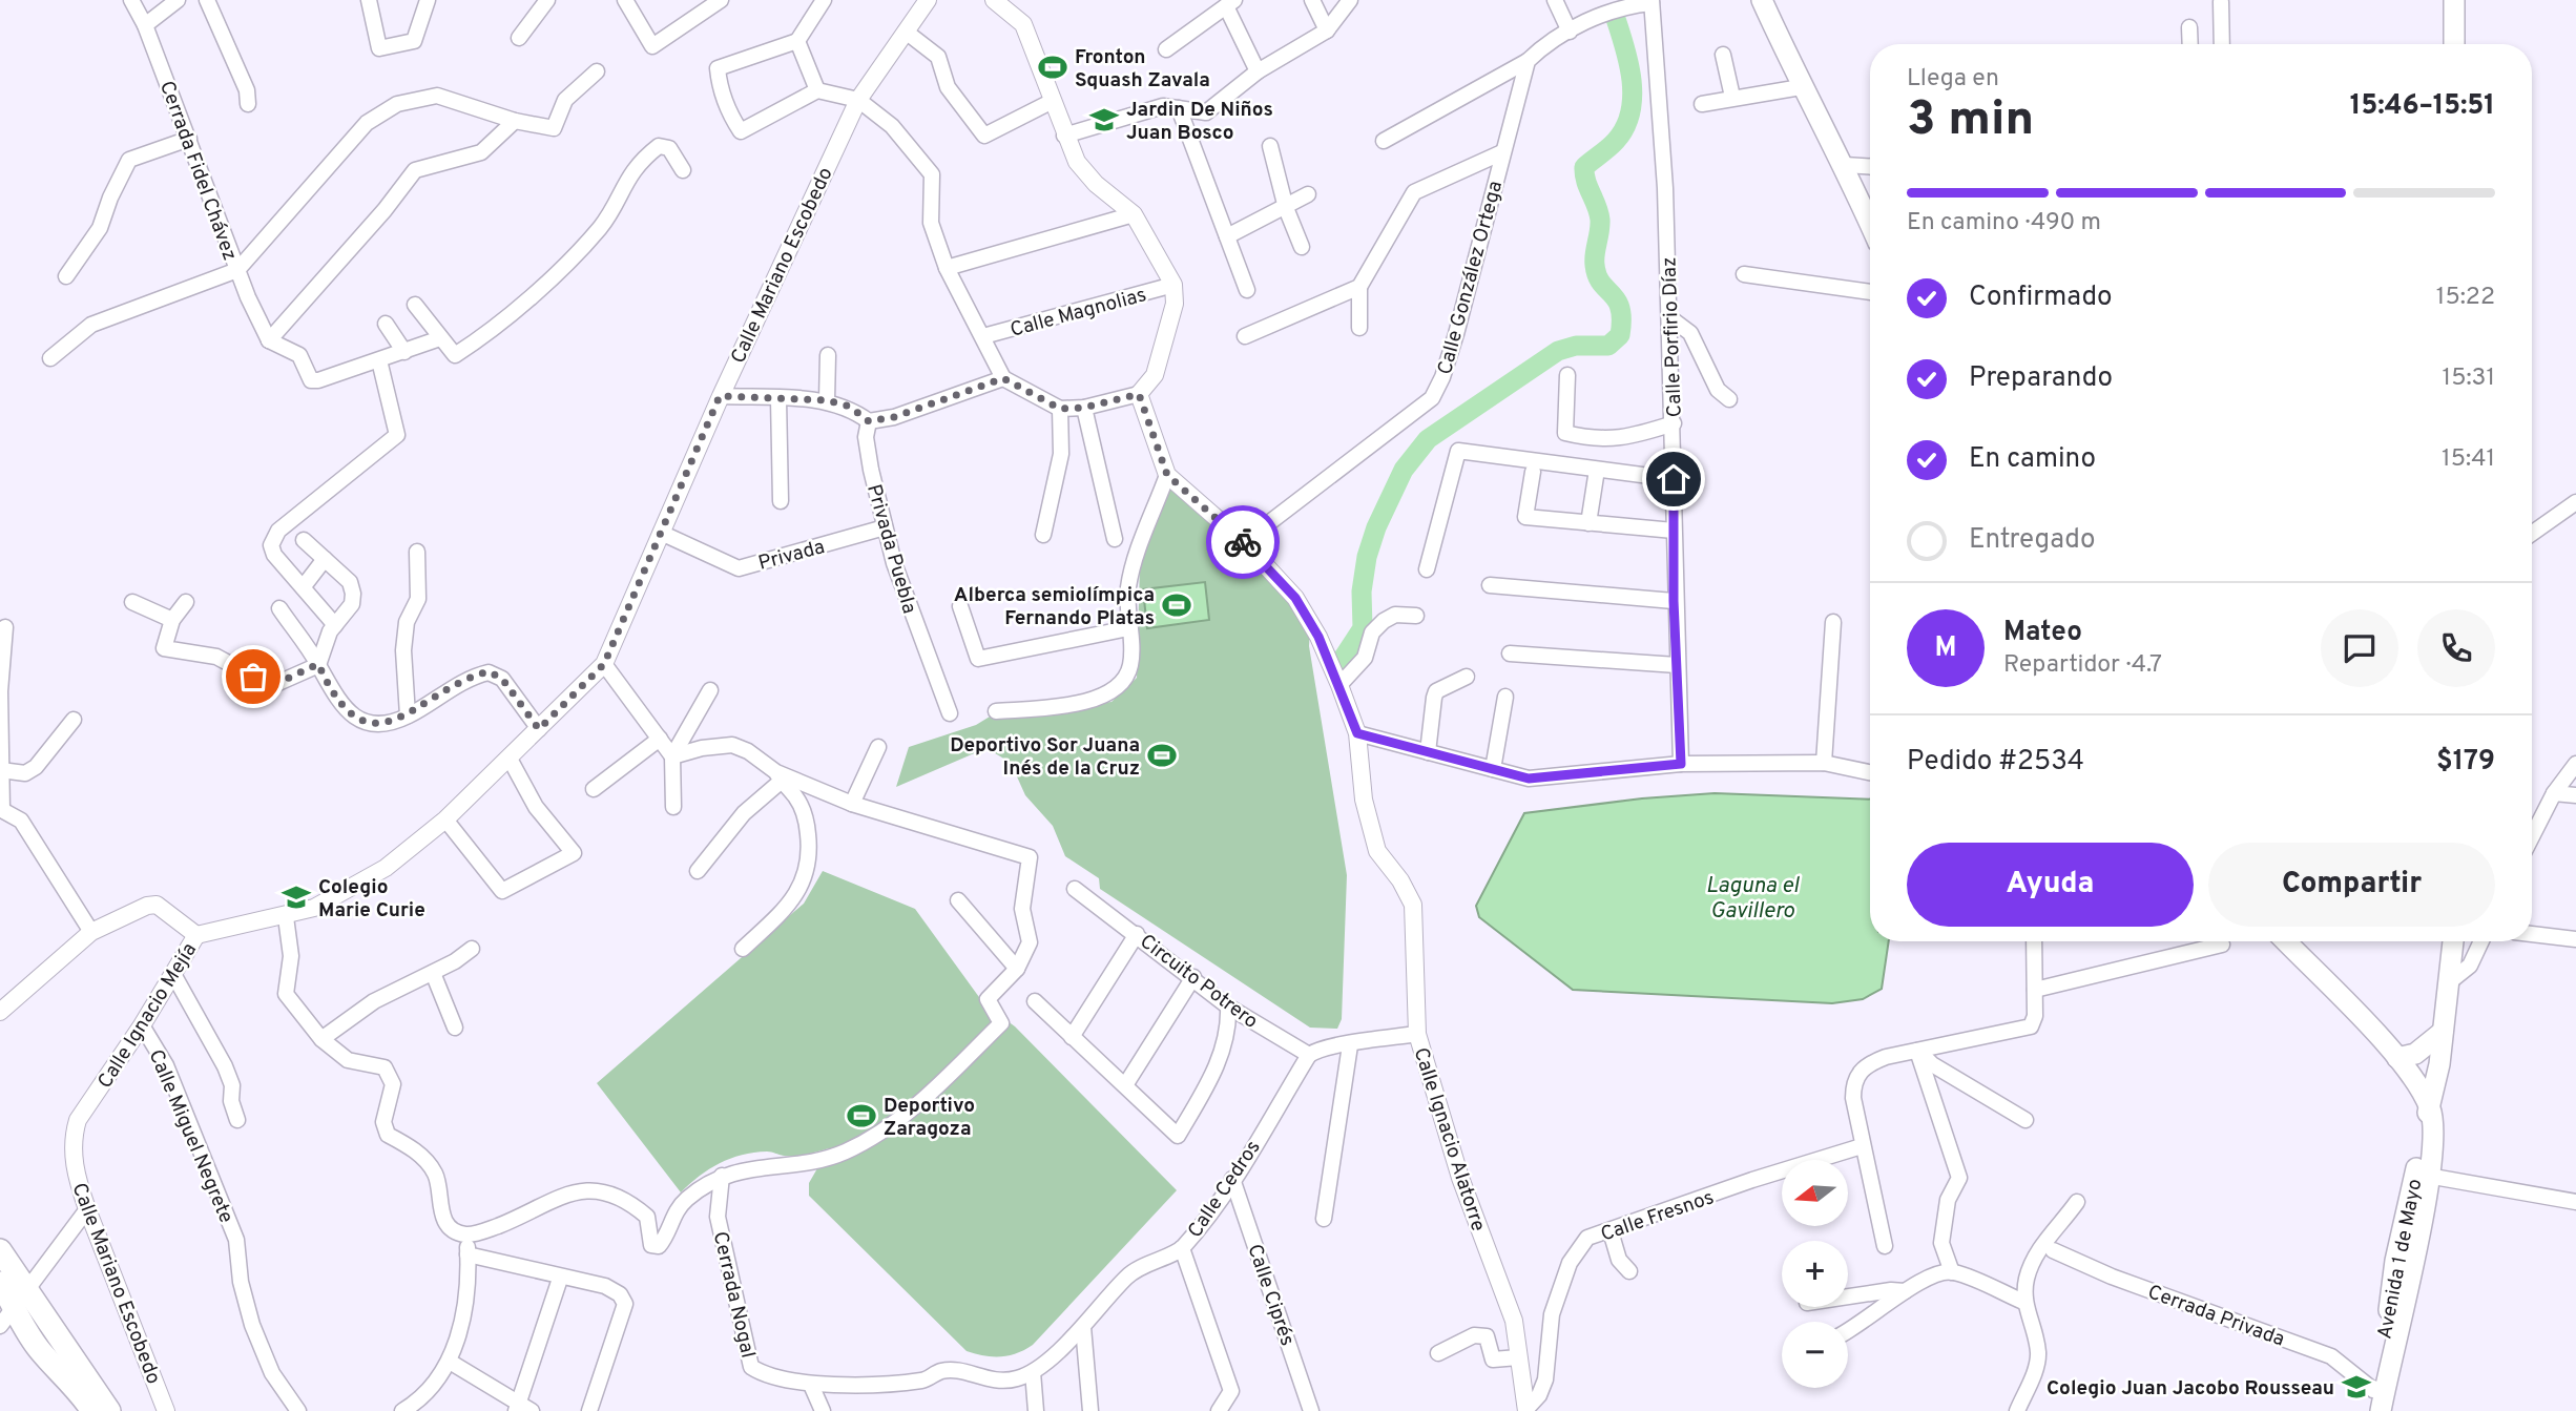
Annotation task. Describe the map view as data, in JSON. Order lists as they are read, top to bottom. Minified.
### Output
{"streets":{"main road":["Avenida 1 de Mayo"],"street":["Cerrada Fidel Chávez","Calle Mariano Escobedo","Calle González Ortega","Calle Magnolias","Calle Porfirio Díaz","Privada Puebla","Privada","Circuito Potrero","Calle Ignacio Mejía","Calle Miguel Negrete","Calle Ignacio Alatorre","Calle Cedros","Calle Fresnos","Cerrada Nogal","Calle Ciprés","Cerrada Privada"]},"crossings":[["Calle Mariano Escobedo","Privada"],["Calle Mariano Escobedo","Calle Ignacio Mejía"],["Calle González Ortega","Calle Ignacio Alatorre"],["Privada Puebla","Privada"],["Circuito Potrero","Calle Cedros"],["Calle Ignacio Mejía","Calle Miguel Negrete"],["Calle Ignacio Alatorre","Calle Fresnos"],["Calle Cedros","Cerrada Nogal"],["Calle Cedros","Calle Ciprés"],["Avenida 1 de Mayo","Cerrada Privada"]],"water":["Laguna el Gavillero"],"places":{"sports":["Fronton Squash Zavala","Alberca semiolímpica Fernando Platas","Deportivo Sor Juana Inés de la Cruz","Deportivo Zaragoza"],"school or university":["Jardin De Niños Juan Bosco","Colegio Marie Curie","Colegio Juan Jacobo Rousseau"]},"north":"left","page":{"heading":["3 min","Llega en","15:46–15:51"],"panel":["Mateo","Repartidor · 4.7","Pedido #2534","$179"],"bar":"En camino · 490 m","list":[["Confirmado","15:22"],["Preparando","15:31"],["En camino","15:41"],"Entregado"],"round":"M","buttons":["Ayuda","Compartir"],"map_buttons":["+","−"]}}
